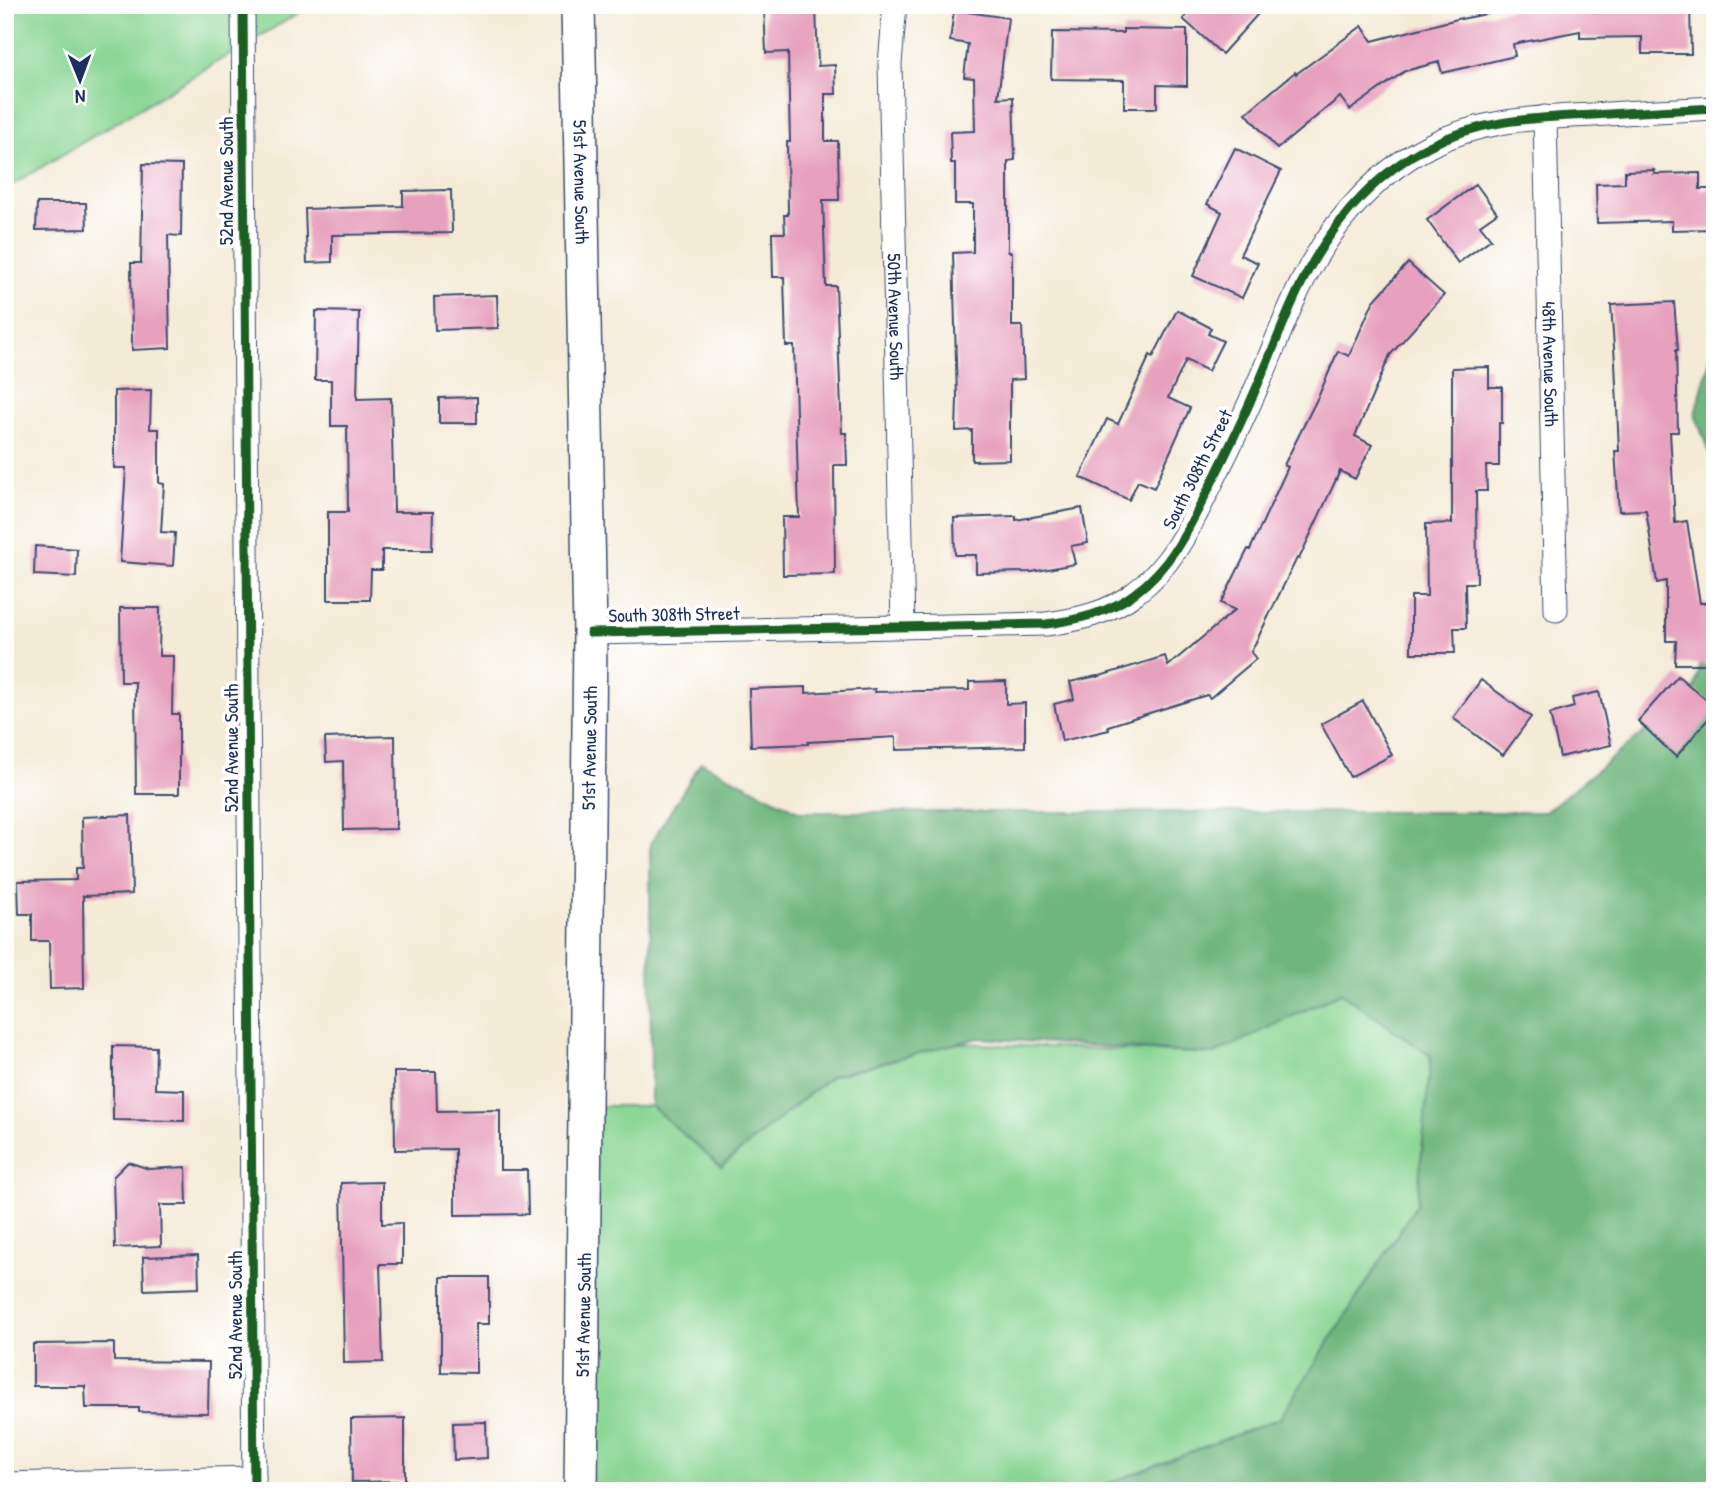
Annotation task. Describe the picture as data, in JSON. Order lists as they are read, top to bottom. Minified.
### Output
{"streets":{"main road":["51st Avenue South"],"street":["52nd Avenue South","50th Avenue South","48th Avenue South","South 308th Street"]},"crossings":[["51st Avenue South","South 308th Street"],["50th Avenue South","South 308th Street"],["48th Avenue South","South 308th Street"]],"north":"bottom"}
